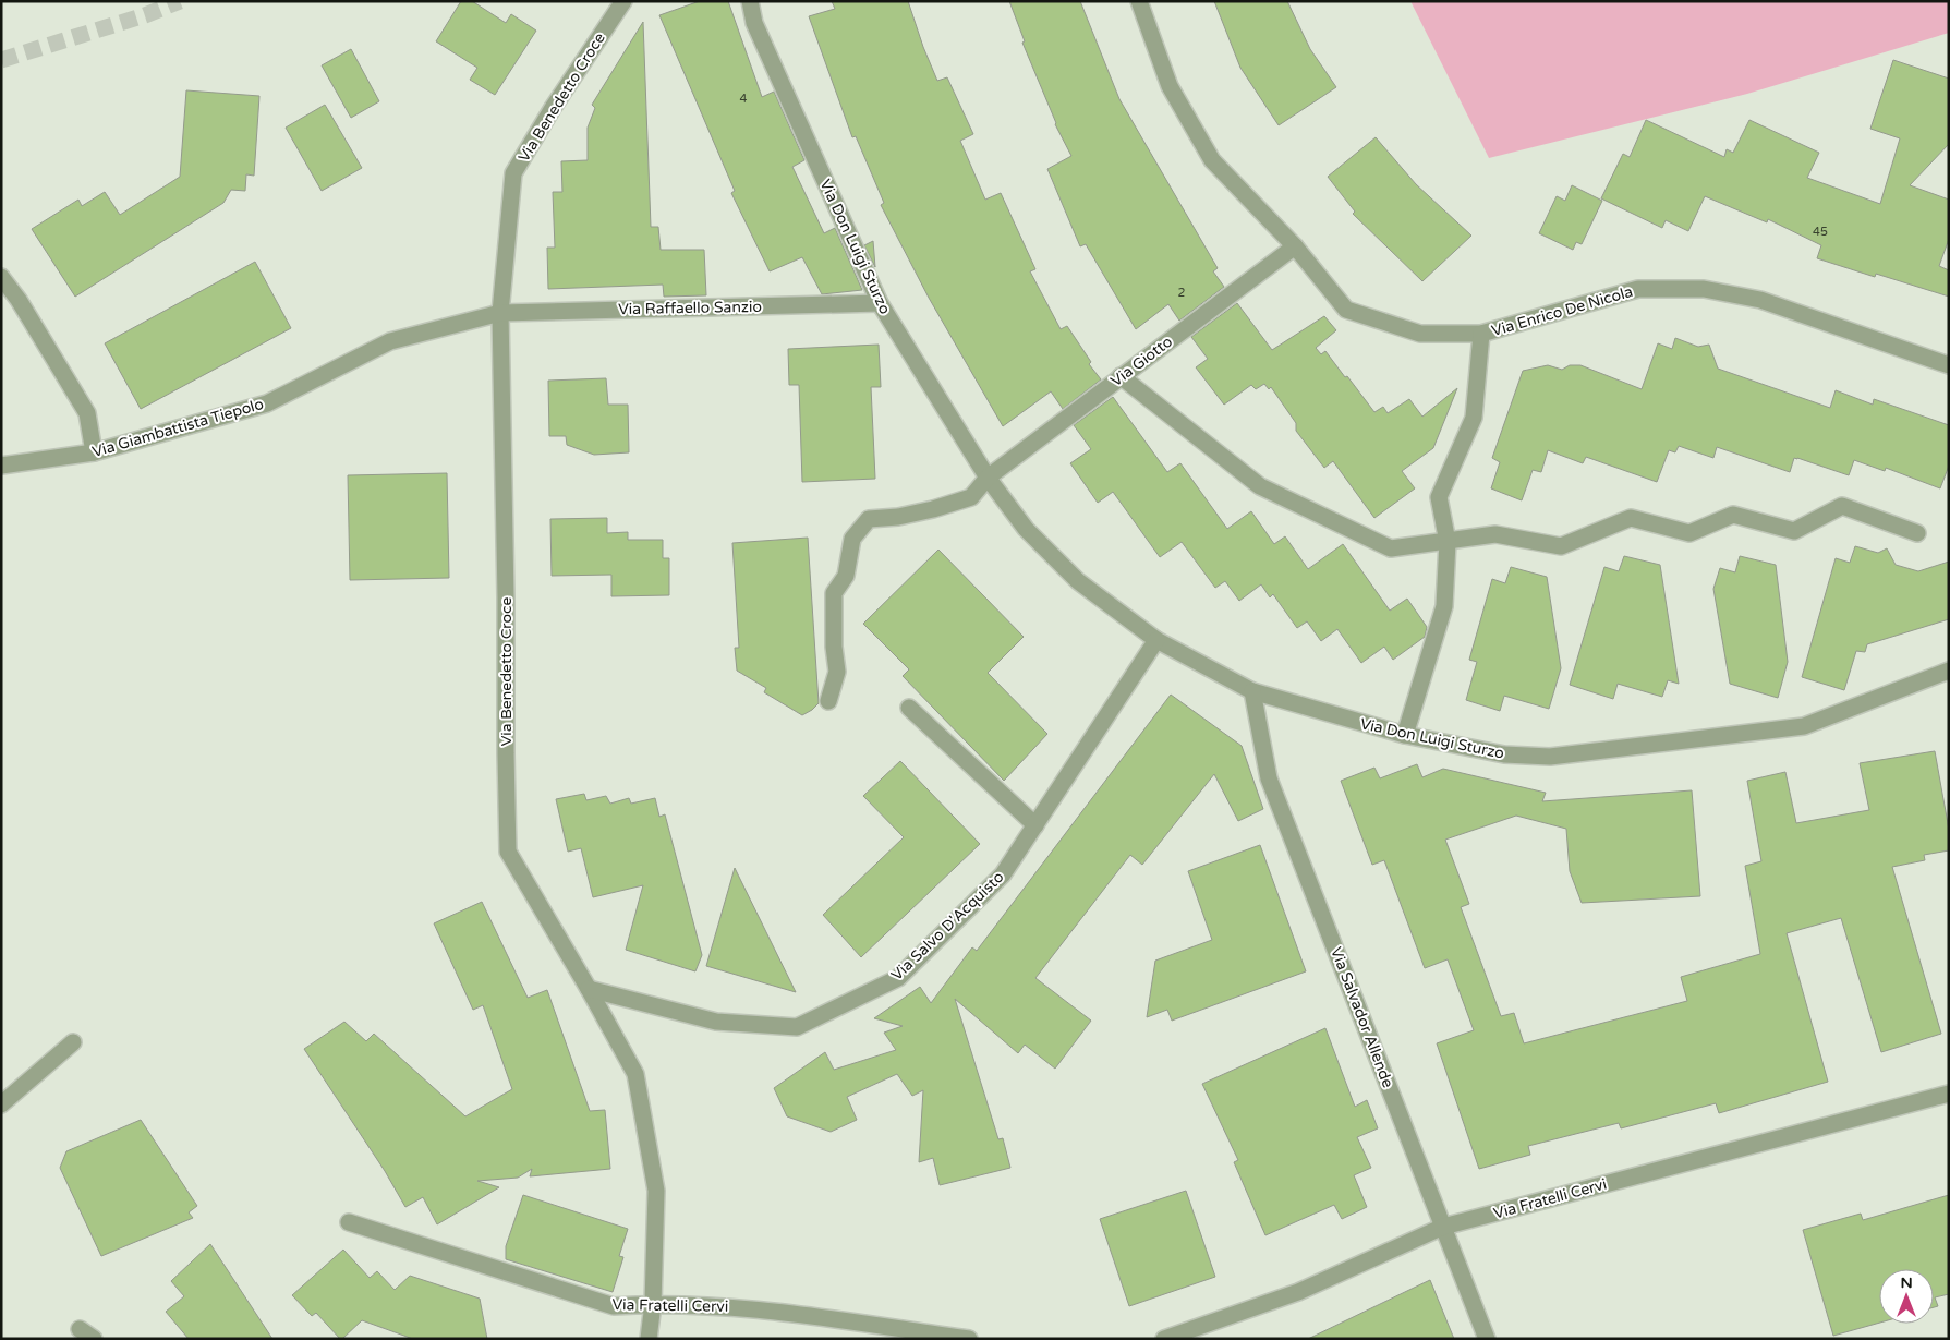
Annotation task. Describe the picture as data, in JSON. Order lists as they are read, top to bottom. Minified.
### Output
{"streets":{"street":["Via Benedetto Croce","Via Don Luigi Sturzo","Via Raffaello Sanzio","Via Enrico De Nicola","Via Giotto","Via Giambattista Tiepolo","Via Salvo D'Acquisto","Via Salvador Allende","Via Fratelli Cervi"]},"crossings":[["Via Benedetto Croce","Via Raffaello Sanzio"],["Via Benedetto Croce","Via Giambattista Tiepolo"],["Via Benedetto Croce","Via Salvo D'Acquisto"],["Via Benedetto Croce","Via Fratelli Cervi"],["Via Don Luigi Sturzo","Via Raffaello Sanzio"],["Via Don Luigi Sturzo","Via Giotto"],["Via Don Luigi Sturzo","Via Salvo D'Acquisto"],["Via Don Luigi Sturzo","Via Salvador Allende"],["Via Raffaello Sanzio","Via Giambattista Tiepolo"],["Via Enrico De Nicola","Via Giotto"],["Via Salvador Allende","Via Fratelli Cervi"]],"house_numbers":["4","45","2"],"north":"top"}
